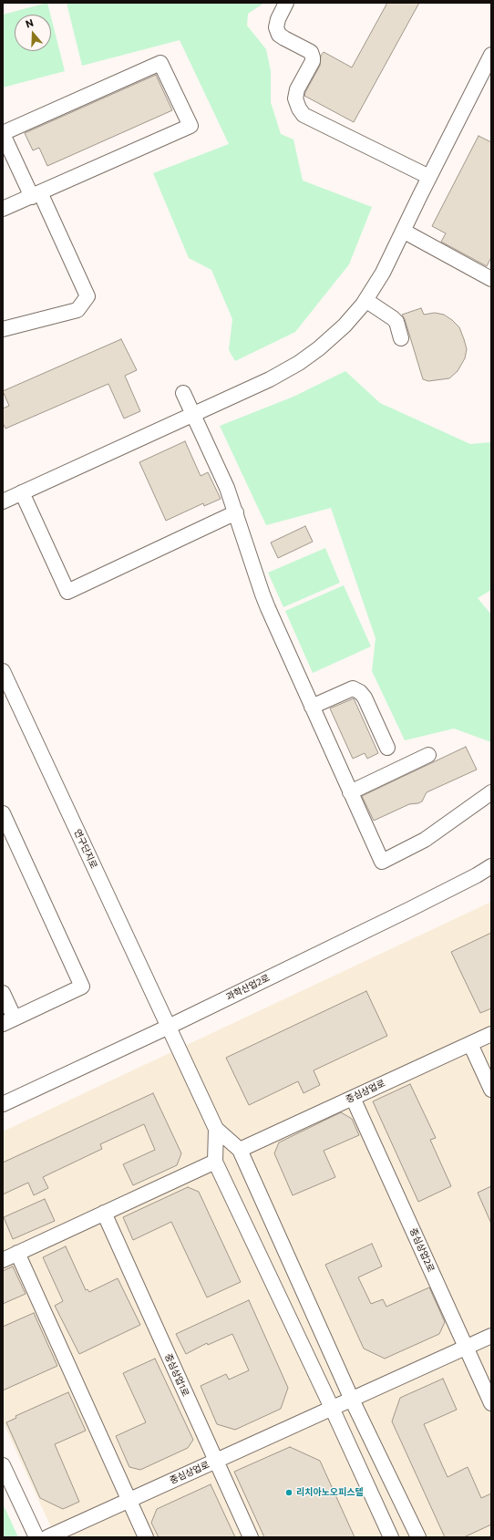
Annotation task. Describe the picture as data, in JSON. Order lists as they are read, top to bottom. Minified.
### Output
{"streets":{"street":["연구단지로","과학산업2로","중심상업로","중심상업2로","중심상업1로"]},"crossings":[["연구단지로","과학산업2로"],["중심상업로","중심상업2로"],["중심상업로","중심상업1로"]],"places":["리치아노오피스텔"],"north":"top"}
